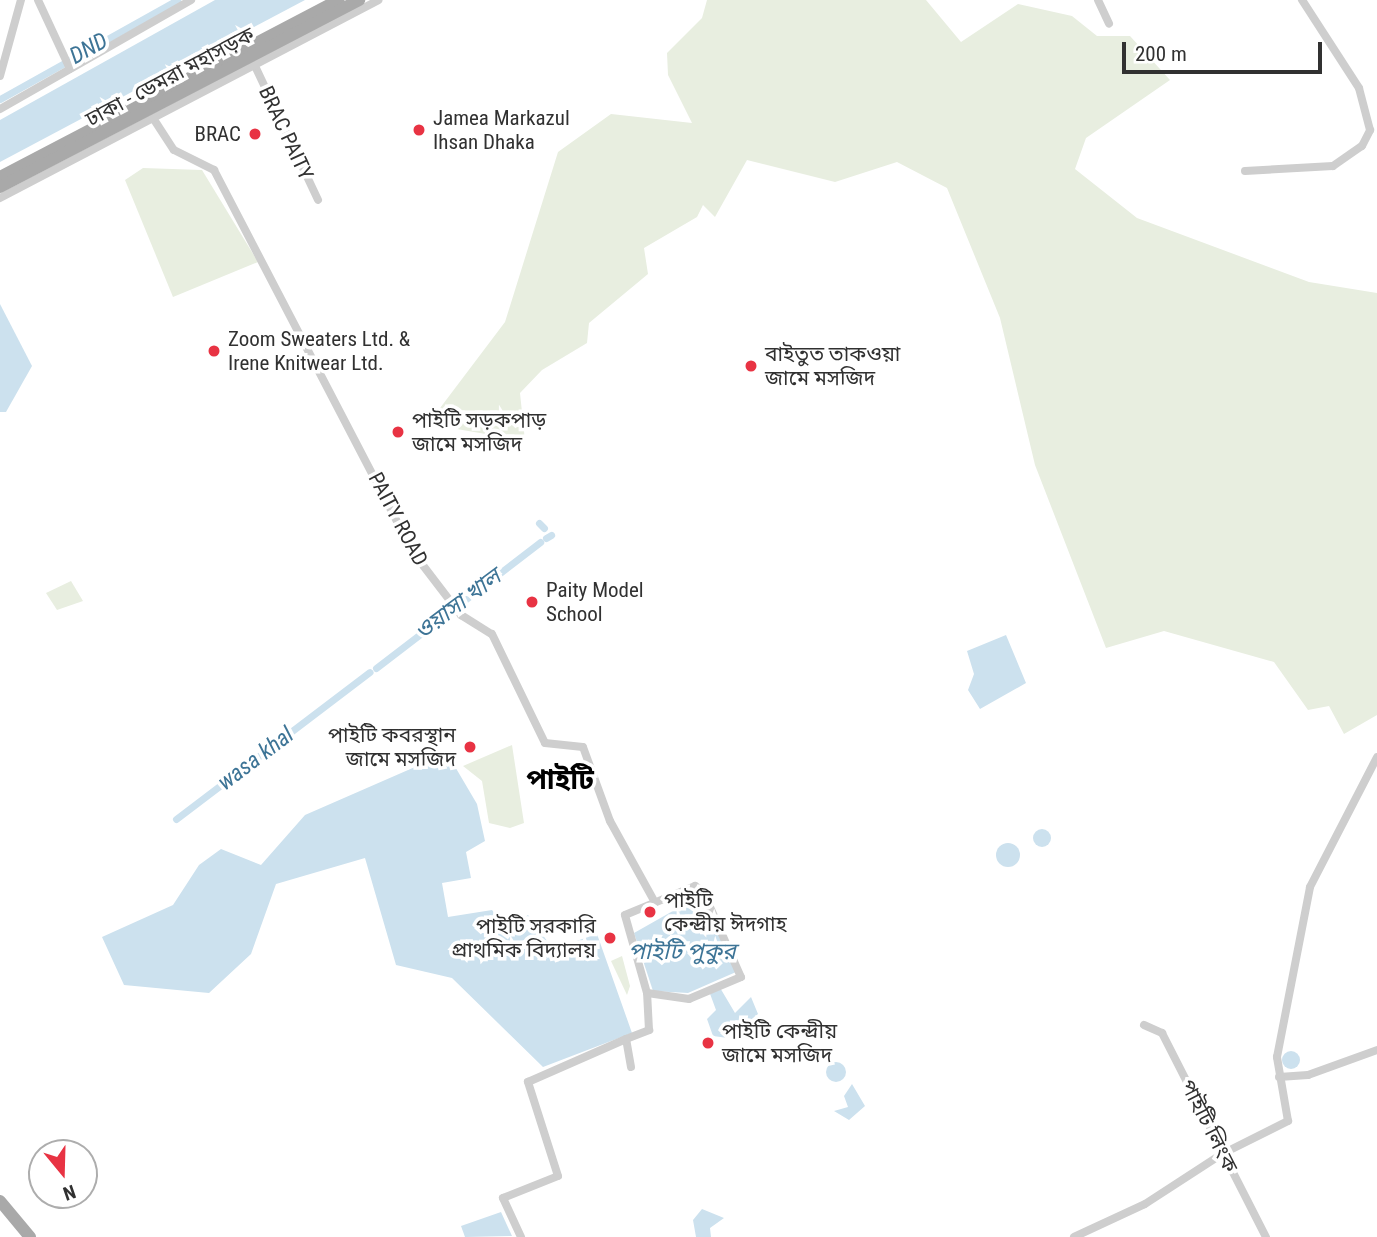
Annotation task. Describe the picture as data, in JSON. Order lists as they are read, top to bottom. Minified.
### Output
{"streets":{"main road":["ঢাকা - ডেমরা মহাসড়ক"],"street":["BRAC PAITY","PAITY ROAD","পাইটি লিংক"]},"districts":["পাইটি"],"water":["DND","ওয়াসা খাল","wasa khal","পাইটি পুকুর"],"places":["Jamea Markazul Ihsan Dhaka","BRAC","Zoom Sweaters Ltd. & Irene Knitwear Ltd.","বাইতুত তাকওয়া জামে মসজিদ","পাইটি সড়কপাড় জামে মসজিদ","Paity Model School","পাইটি কবরস্থান জামে মসজিদ","পাইটি কেন্দ্রীয় ঈদগাহ","পাইটি সরকারি প্রাথমিক বিদ্যালয়","পাইটি কেন্দ্রীয় জামে মসজিদ"],"scale_bar":"200 m","north":"bottom"}
